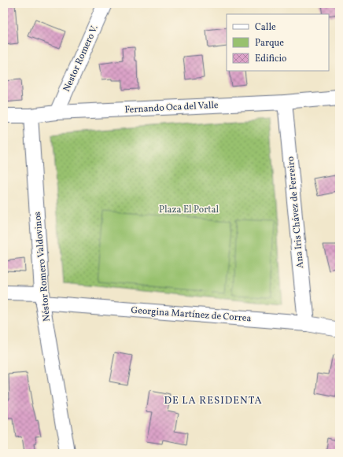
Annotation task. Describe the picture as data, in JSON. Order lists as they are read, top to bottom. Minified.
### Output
{"streets":{"street":["Nestor Romero V.","Fernando Oca del Valle","Ana Iris Chávez de Ferreiro","Néstor Romero Valdovinos","Georgina Martínez de Correa"]},"crossings":[["Nestor Romero V.","Fernando Oca del Valle"],["Fernando Oca del Valle","Ana Iris Chávez de Ferreiro"],["Fernando Oca del Valle","Néstor Romero Valdovinos"],["Ana Iris Chávez de Ferreiro","Georgina Martínez de Correa"],["Néstor Romero Valdovinos","Georgina Martínez de Correa"]],"districts":["DE LA RESIDENTA"],"parks":["Plaza El Portal"],"legend":["Calle","Parque","Edificio"]}
